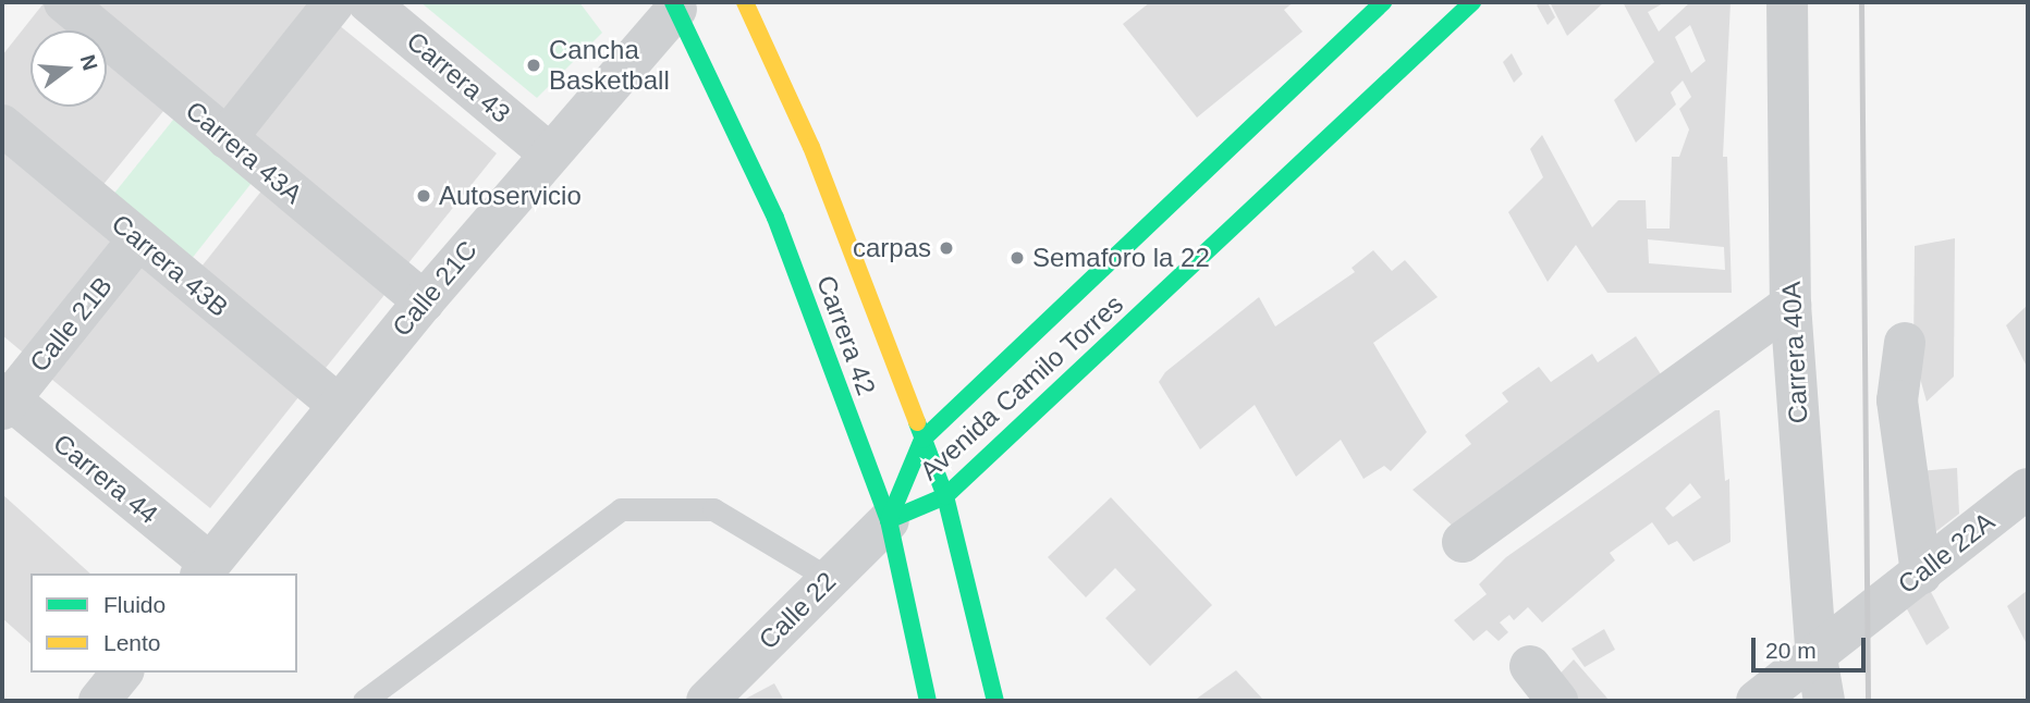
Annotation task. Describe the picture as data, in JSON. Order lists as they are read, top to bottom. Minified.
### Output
{"streets":{"main road":["Carrera 42","Avenida Camilo Torres"],"street":["Carrera 43","Carrera 43A","Carrera 43B","Calle 21C","Calle 21B","Carrera 40A","Carrera 44","Calle 22A","Calle 22"]},"crossings":[["Carrera 43","Calle 21C"],["Carrera 43A","Calle 21C"],["Carrera 43B","Calle 21C"],["Carrera 43B","Calle 21B"],["Calle 21C","Carrera 42"],["Calle 21C","Carrera 44"],["Calle 21B","Carrera 44"],["Carrera 42","Avenida Camilo Torres"],["Carrera 42","Calle 22"],["Carrera 40A","Calle 22A"],["Avenida Camilo Torres","Calle 22"]],"places":["Cancha Basketball","Autoservicio","carpas","Semaforo la 22"],"legend":["Fluido","Lento"],"scale_bar":"20 m","north":"right"}
